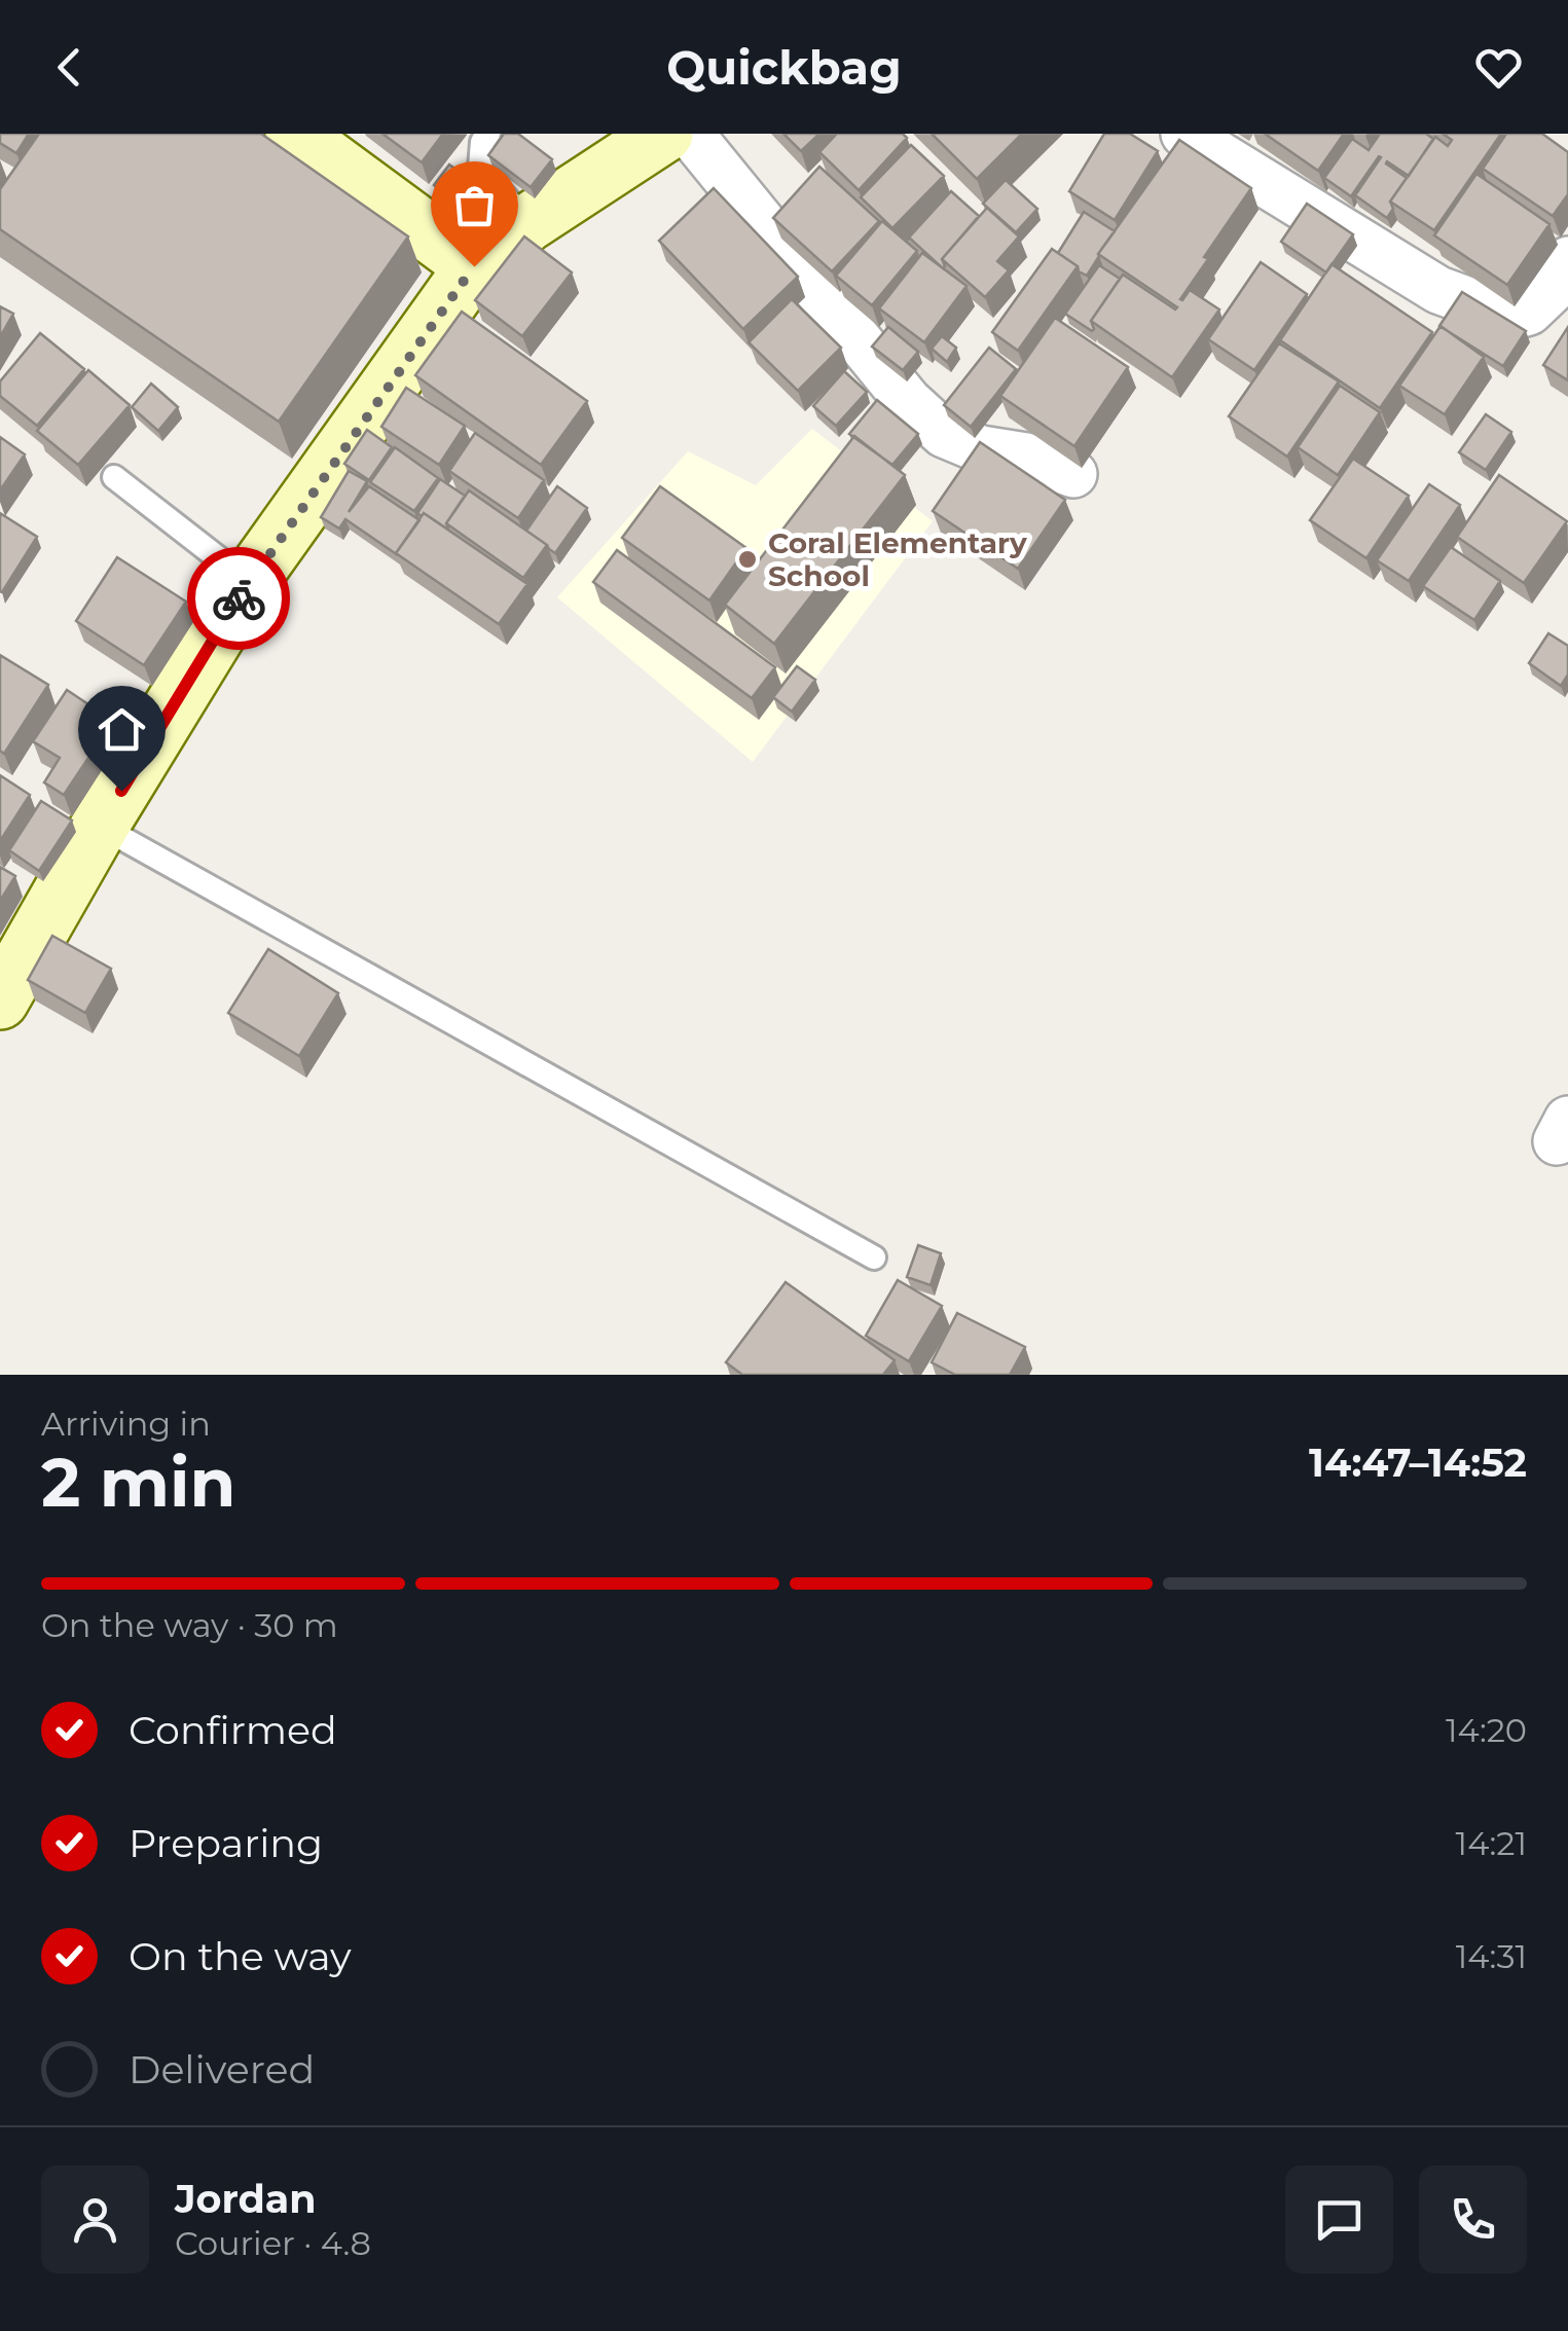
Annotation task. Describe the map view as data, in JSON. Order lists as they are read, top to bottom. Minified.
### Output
{"places":["Coral Elementary School"],"page":{"header":"Quickbag","heading":["2 min","Arriving in","14:47–14:52"],"panel":["Jordan","Courier · 4.8"],"bar":"On the way · 30 m","list":[["Confirmed","14:20"],["Preparing","14:21"],["On the way","14:31"],"Delivered"]}}
